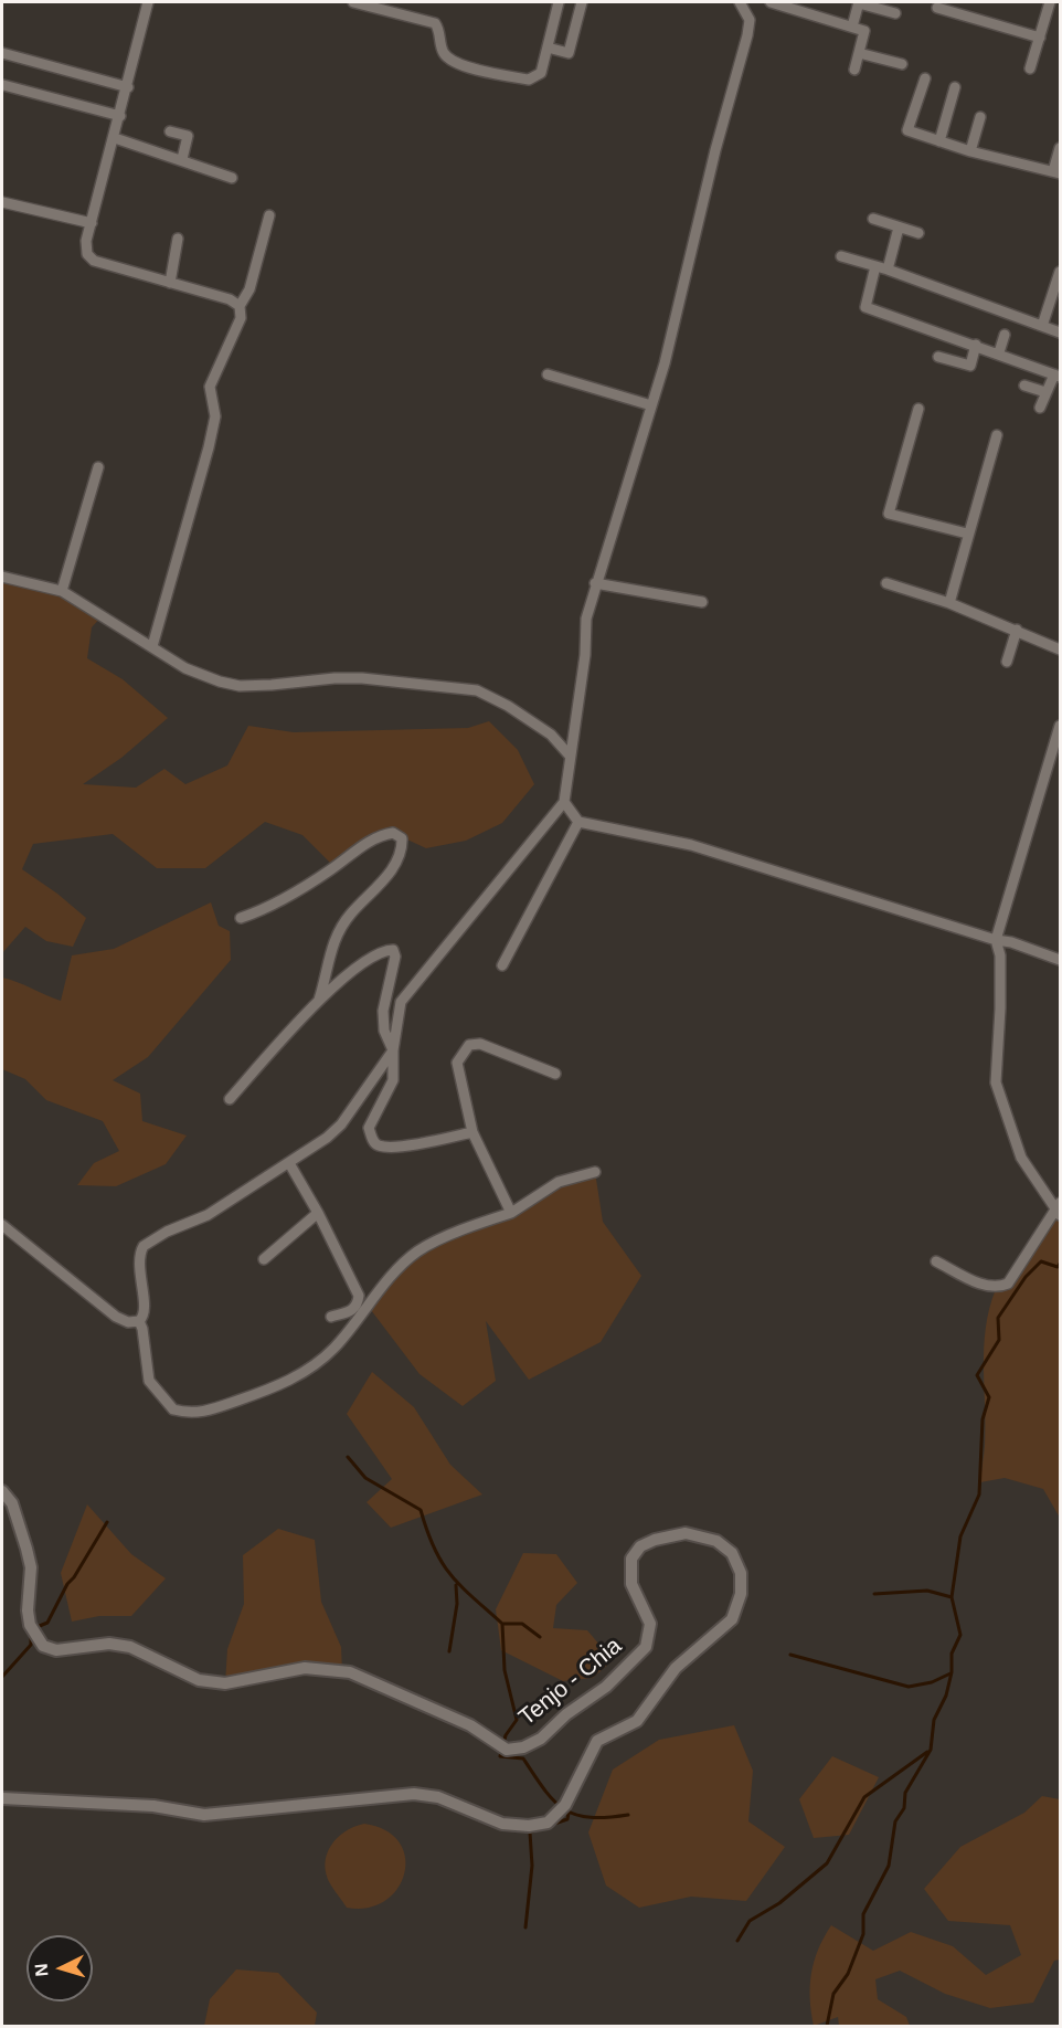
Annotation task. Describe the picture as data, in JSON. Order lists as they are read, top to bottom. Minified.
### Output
{"streets":{"street":["Tenjo - Chia"]},"north":"left"}
